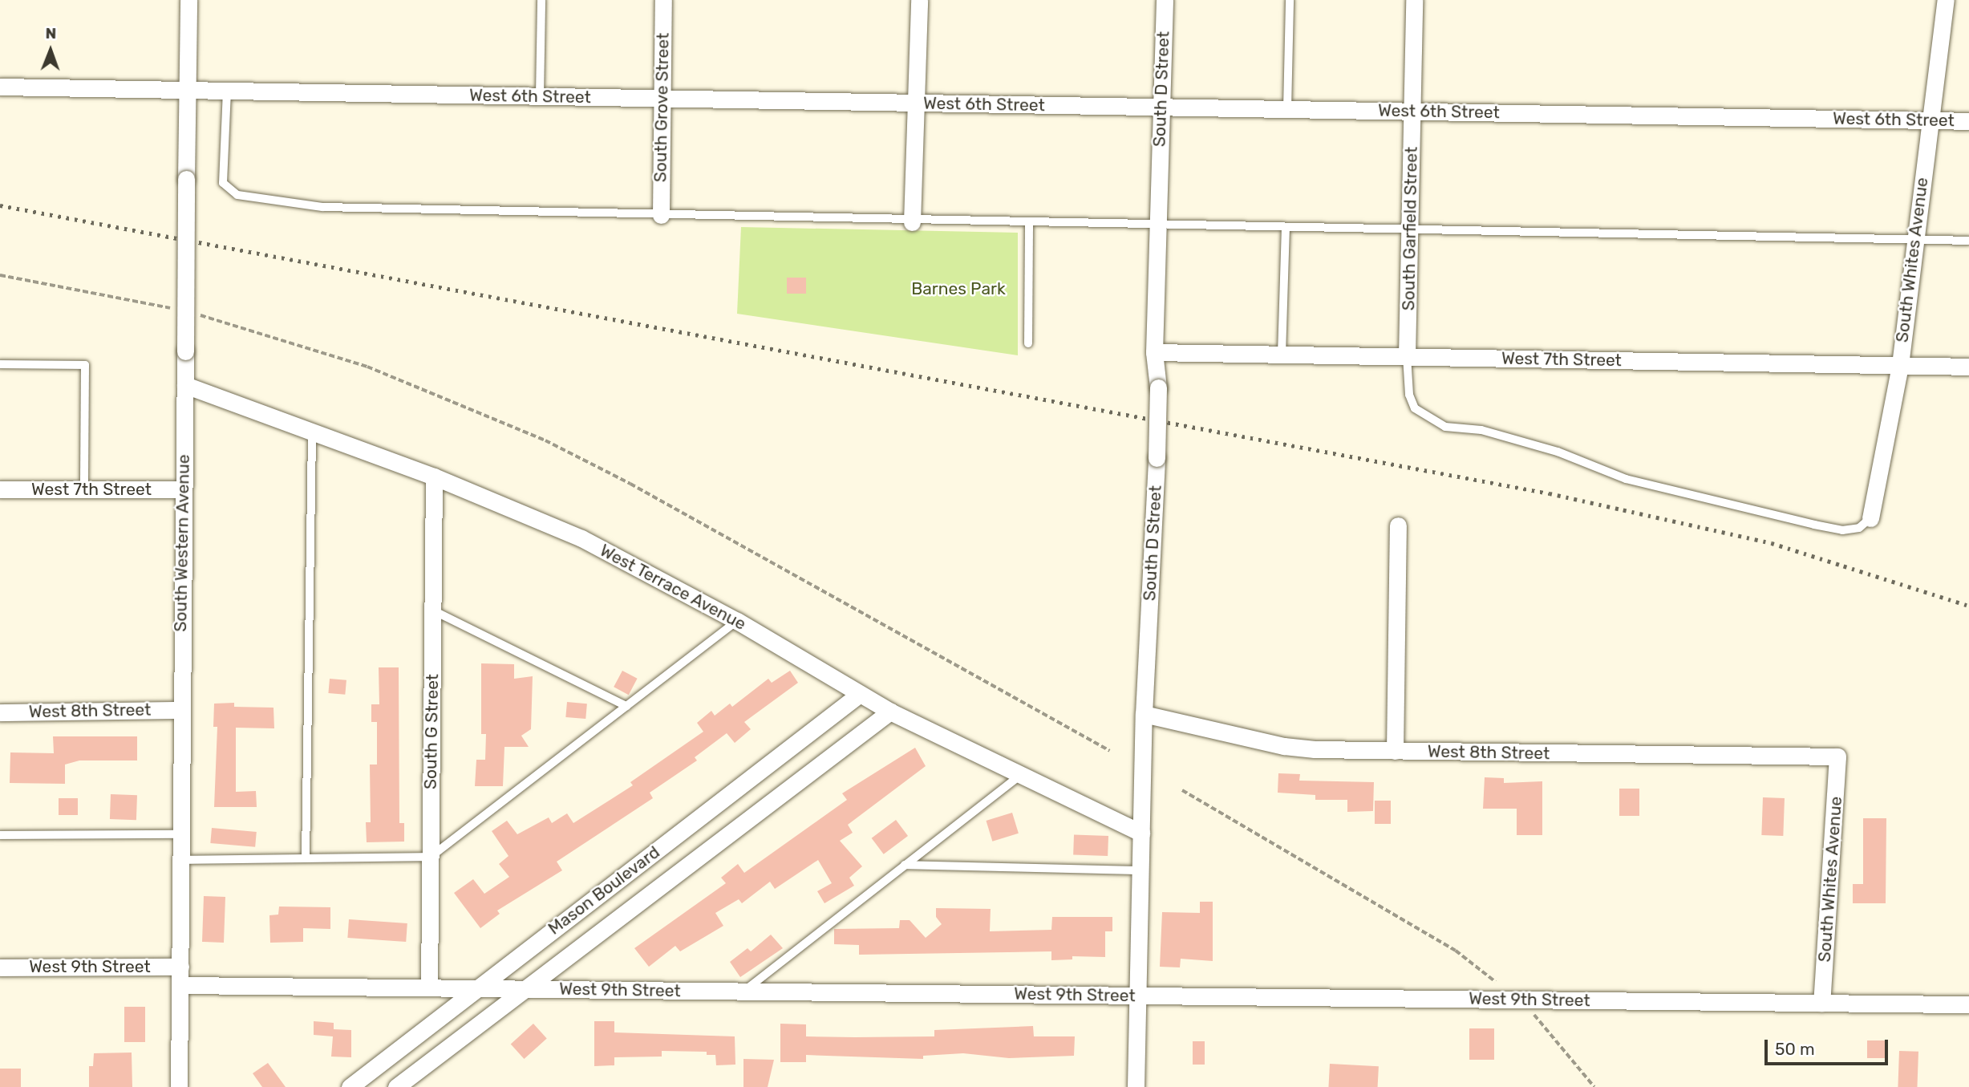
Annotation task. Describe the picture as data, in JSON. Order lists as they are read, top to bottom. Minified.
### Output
{"streets":{"street":["South D Street","West 6th Street","South Grove Street","South Garfield Street","South Whites Avenue","West 7th Street","South Western Avenue","West Terrace Avenue","West 8th Street","South G Street","Mason Boulevard","West 9th Street"]},"crossings":[["South D Street","West 6th Street"],["South D Street","West 7th Street"],["South D Street","West Terrace Avenue"],["South D Street","West 8th Street"],["South D Street","West 9th Street"],["West 6th Street","South Grove Street"],["West 6th Street","South Garfield Street"],["West 6th Street","South Whites Avenue"],["West 6th Street","South Western Avenue"],["South Garfield Street","West 7th Street"],["South Whites Avenue","West 7th Street"],["South Whites Avenue","West 8th Street"],["South Whites Avenue","West 9th Street"],["West 7th Street","South Western Avenue"],["South Western Avenue","West Terrace Avenue"],["South Western Avenue","West 8th Street"],["South Western Avenue","West 9th Street"],["West Terrace Avenue","South G Street"],["West Terrace Avenue","Mason Boulevard"],["South G Street","West 9th Street"],["Mason Boulevard","West 9th Street"]],"parks":["Barnes Park"],"scale_bar":"50 m","north":"top"}
